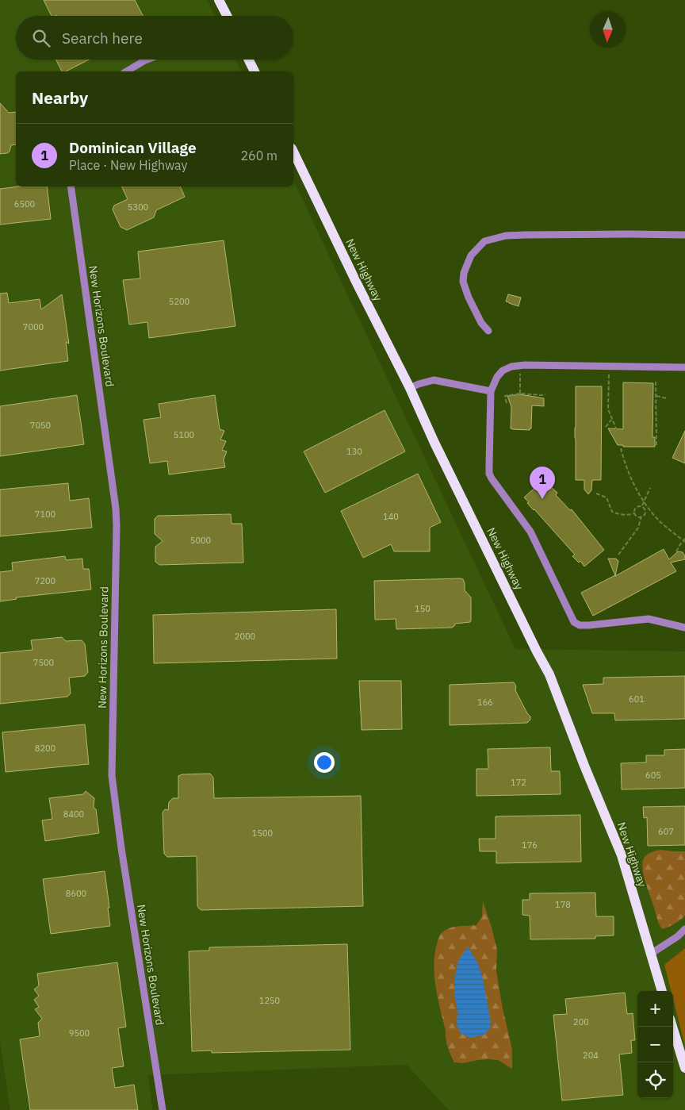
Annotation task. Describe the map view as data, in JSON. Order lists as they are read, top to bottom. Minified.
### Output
{"streets":{"main road":["New Highway"],"street":["New Horizons Boulevard"]},"house_numbers":["6500","5300","5200","7000","7050","5100","130","7100","140","5000","7200","150","2000","7500","601","166","8200","605","172","8400","607","1500","176","8600","178","1250","200","9500","204"],"north":"bottom","page":{"search":"Search here","heading":"Nearby","list":[{"mark":"1","name":"Dominican Village","note":"Place · New Highway","value":"260 m"}],"pins":"1","map_buttons":["+","−"]}}
